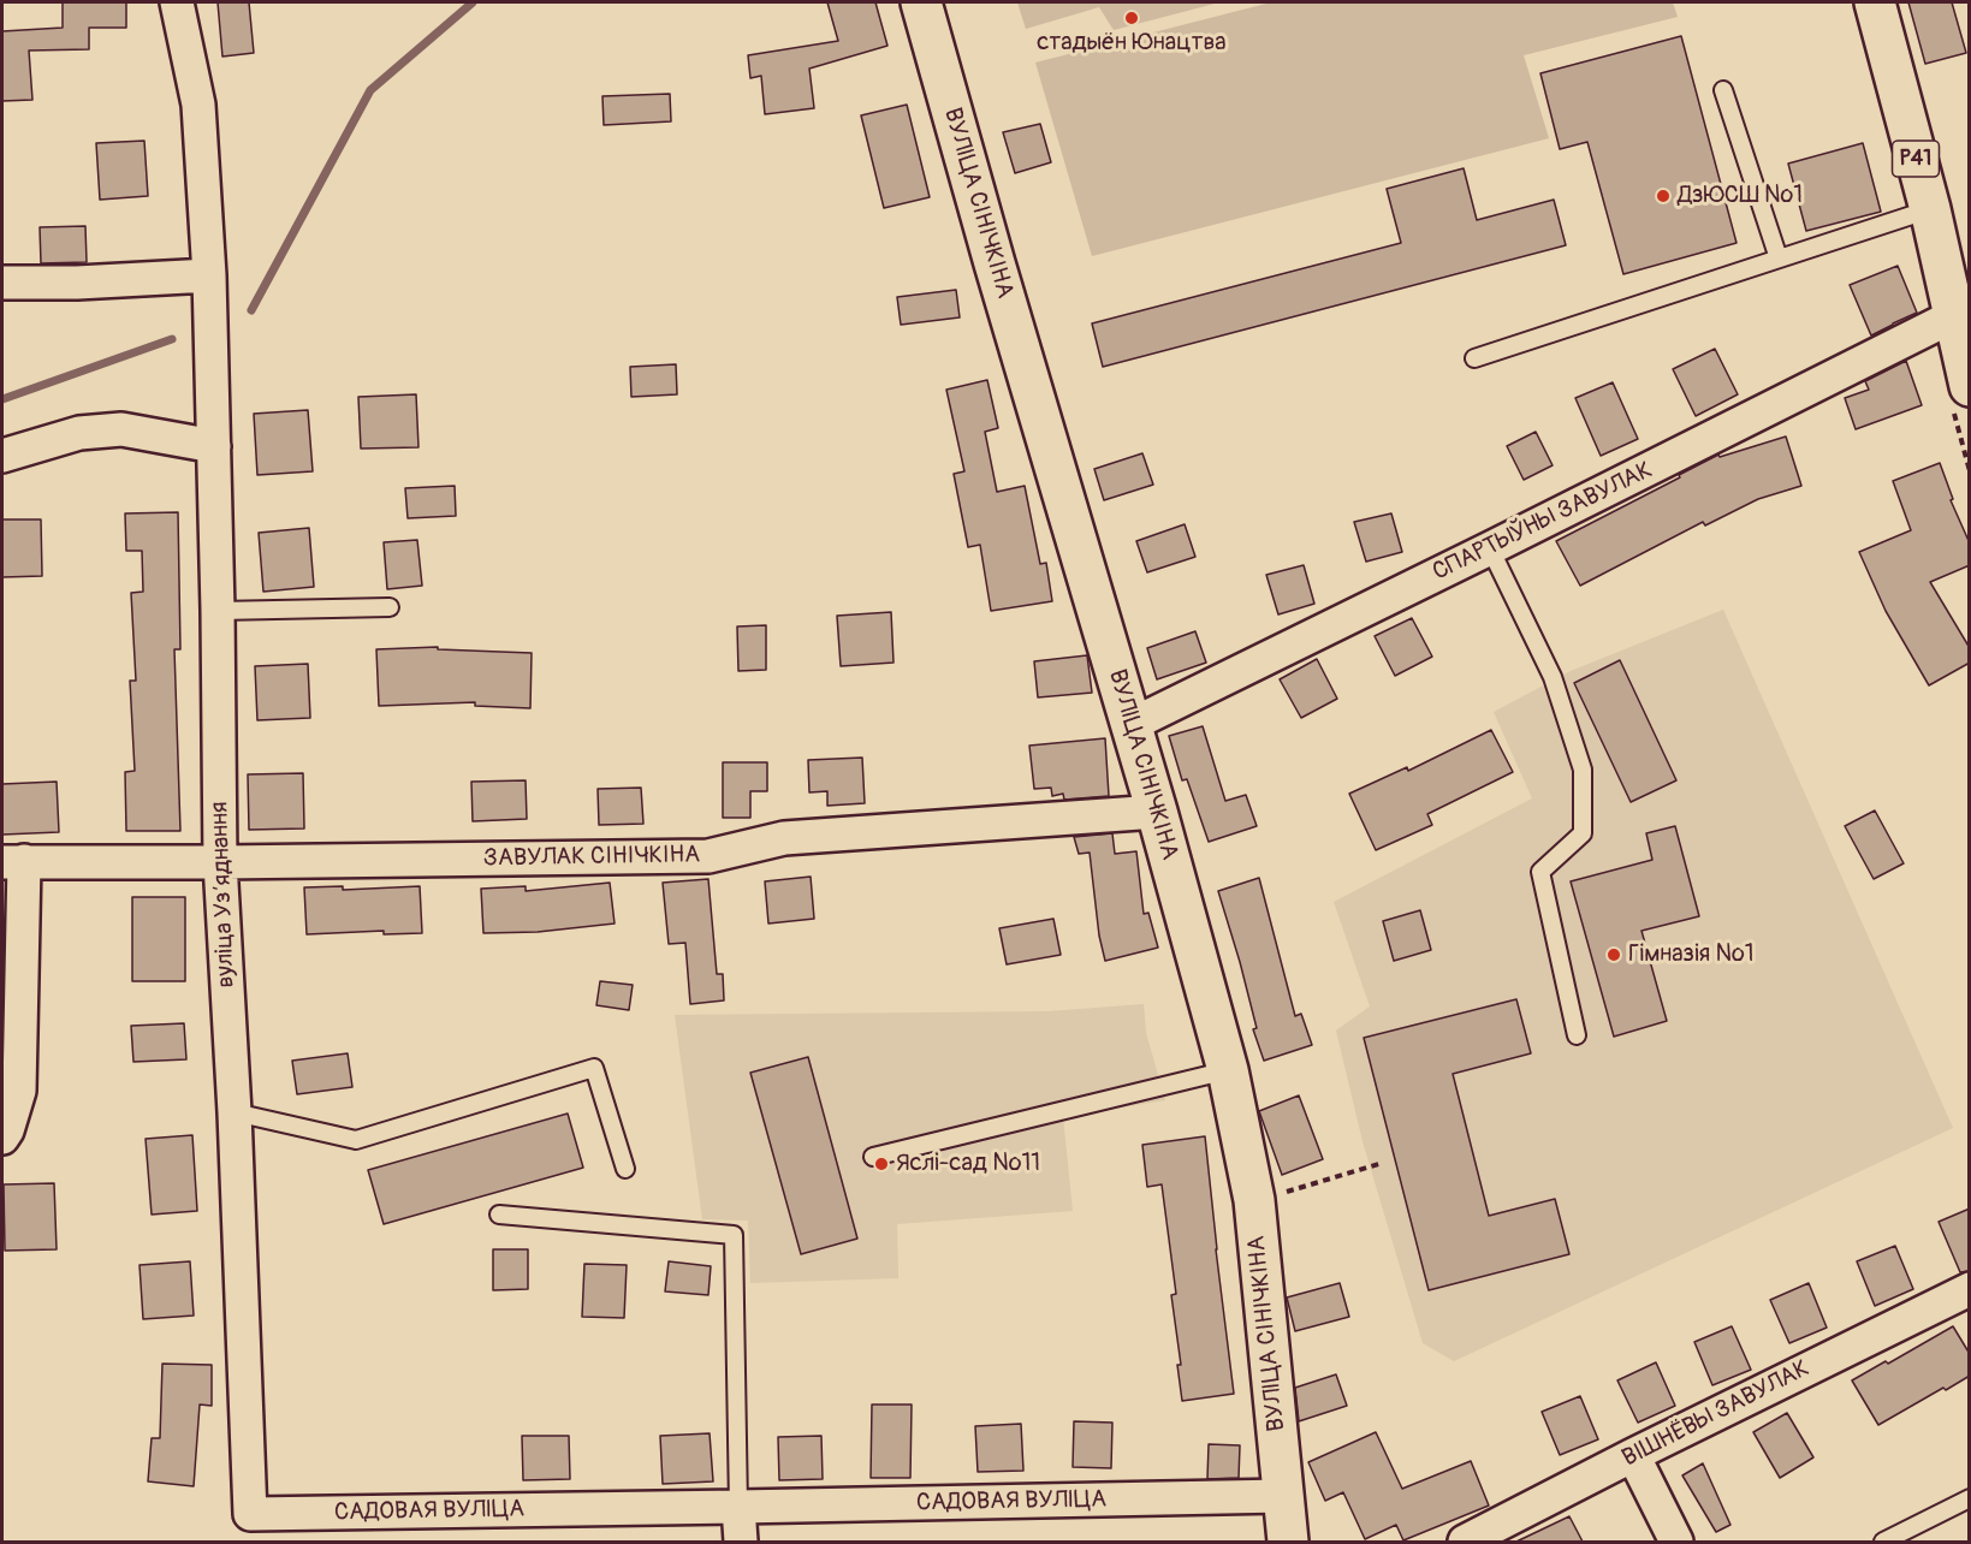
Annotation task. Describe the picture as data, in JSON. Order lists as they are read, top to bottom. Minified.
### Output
{"streets":{"street":["Р41","ВУЛІЦА СІНІЧКІНА","СПАРТЫЎНЫ ЗАВУЛАК","ЗАВУЛАК СІНІЧКІНА","вуліца Узʼяднання","ВІШНЁВЫ ЗАВУЛАК","САДОВАЯ ВУЛІЦА"]},"crossings":[["Р41","СПАРТЫЎНЫ ЗАВУЛАК"],["ВУЛІЦА СІНІЧКІНА","СПАРТЫЎНЫ ЗАВУЛАК"],["ВУЛІЦА СІНІЧКІНА","ЗАВУЛАК СІНІЧКІНА"],["ВУЛІЦА СІНІЧКІНА","САДОВАЯ ВУЛІЦА"],["ЗАВУЛАК СІНІЧКІНА","вуліца Узʼяднання"],["вуліца Узʼяднання","САДОВАЯ ВУЛІЦА"]],"places":["стадыён Юнацтва","ДзЮСШ №1","Гімназія №1","Яслі-сад №11"]}
